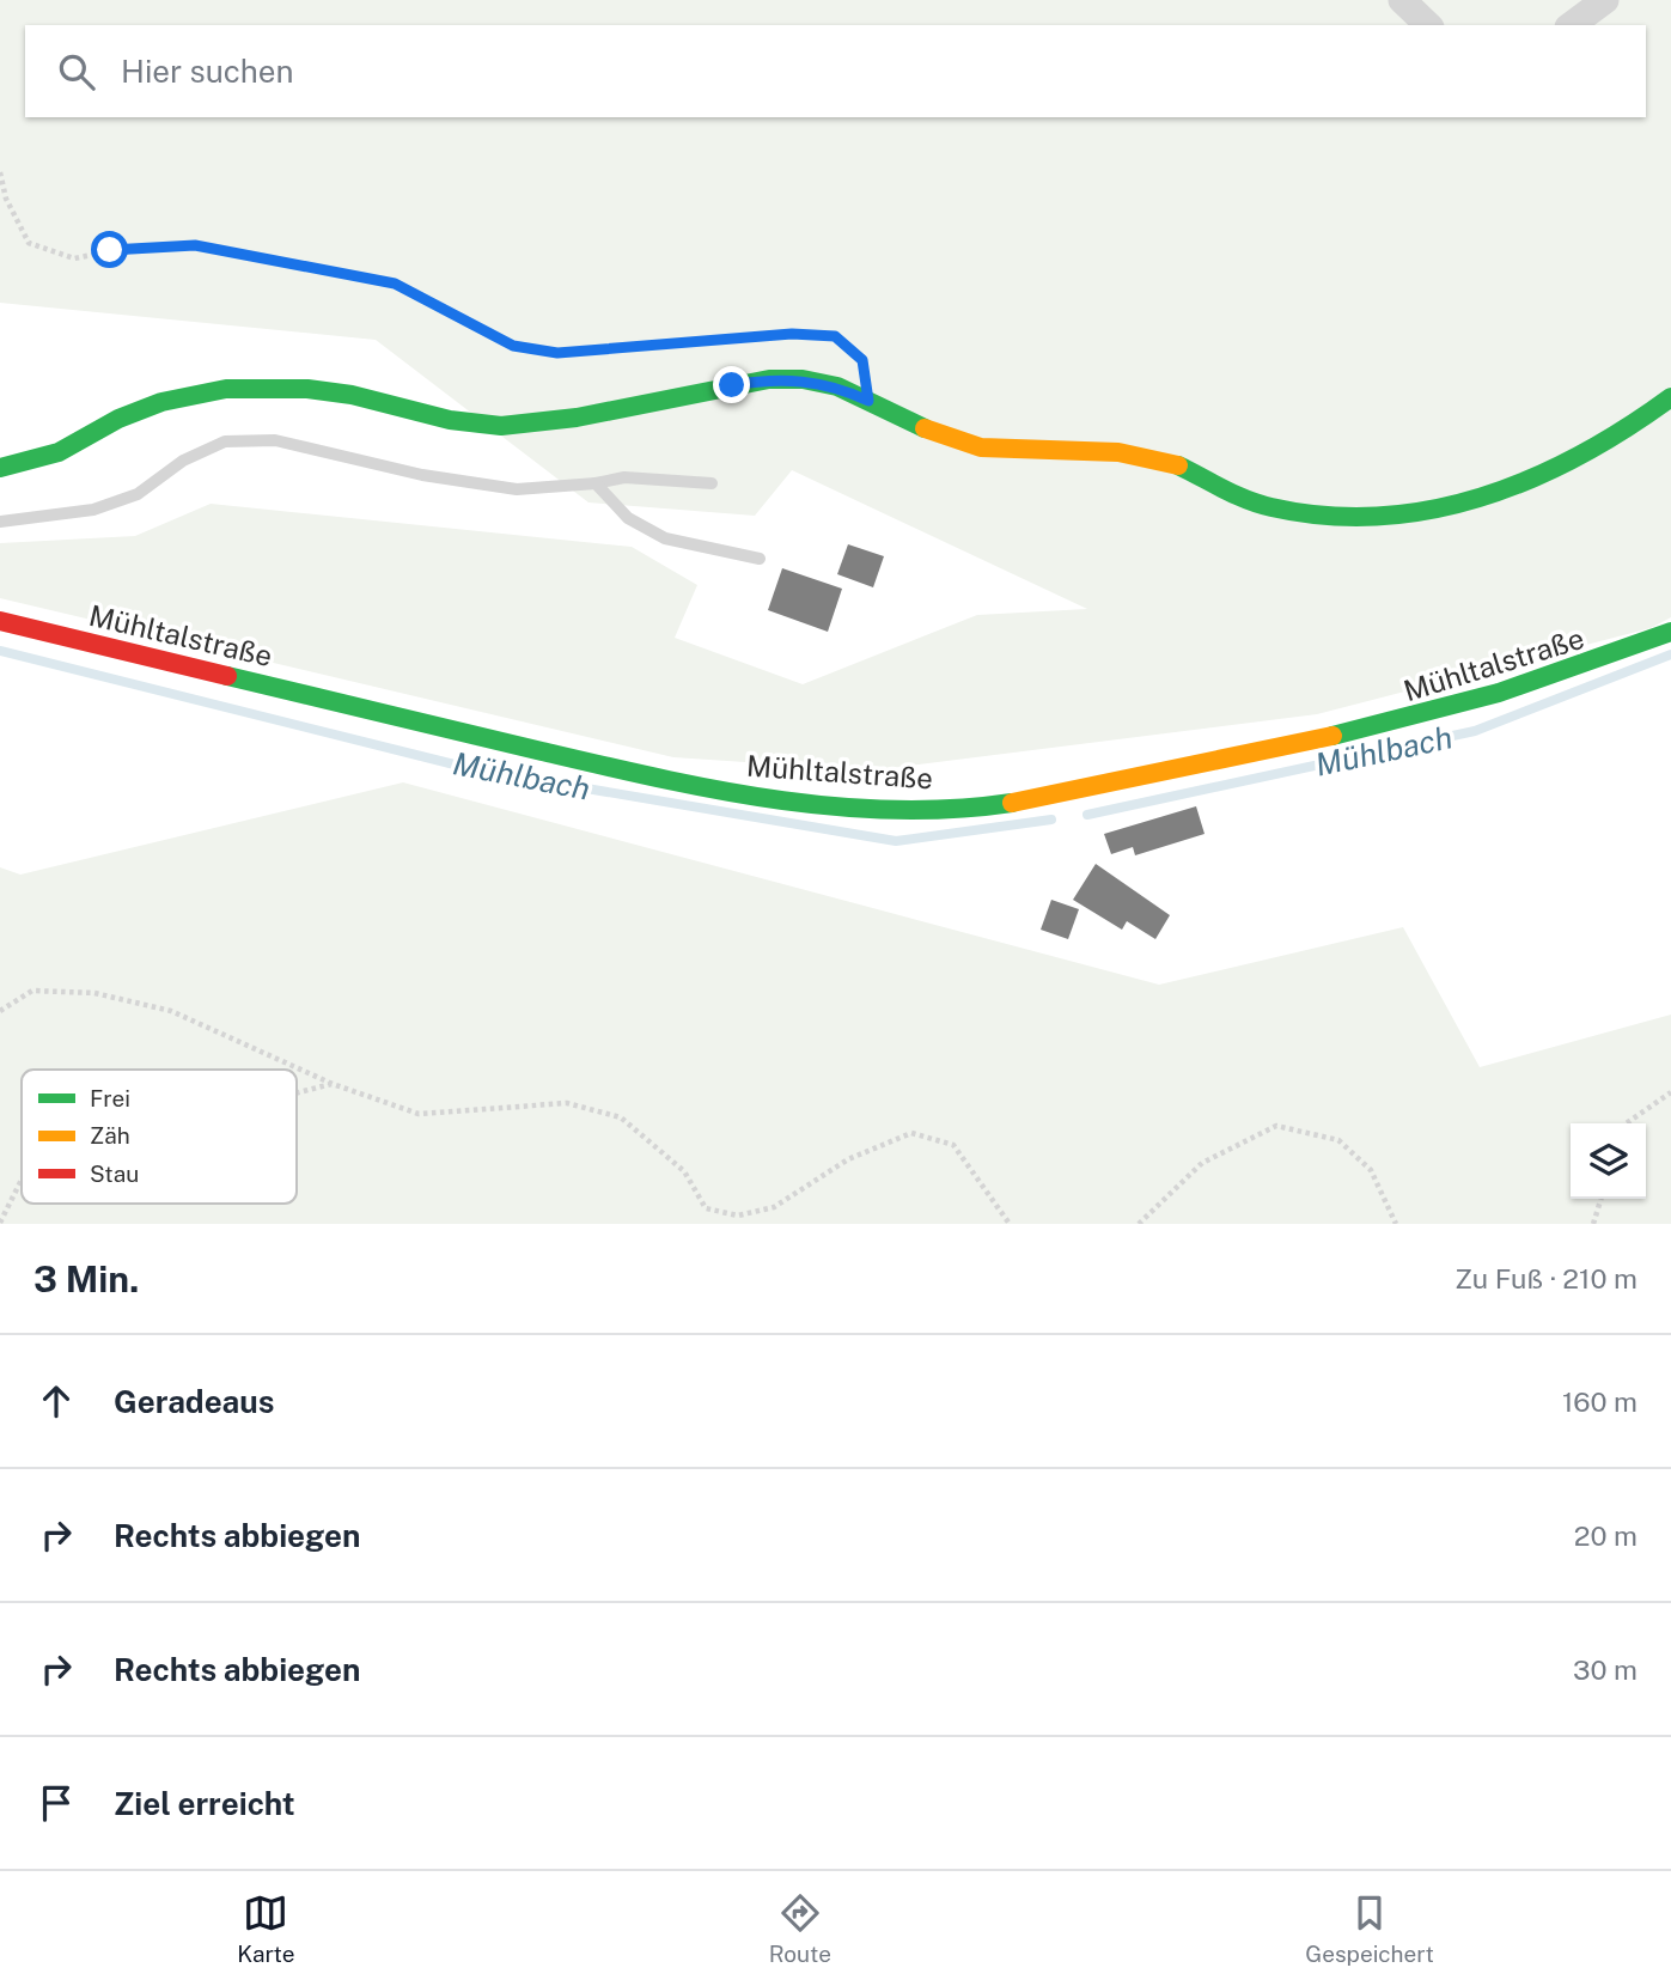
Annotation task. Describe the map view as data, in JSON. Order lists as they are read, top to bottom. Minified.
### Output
{"streets":{"street":["Mühltalstraße"]},"water":["Mühlbach"],"legend":["Frei","Zäh","Stau"],"page":{"search":"Hier suchen","heading":["3 Min.","Zu Fuß · 210 m"],"list":[["Geradeaus","160 m"],["Rechts abbiegen","20 m"],["Rechts abbiegen","30 m"],"Ziel erreicht"],"nav":["Karte","Route","Gespeichert"]}}
